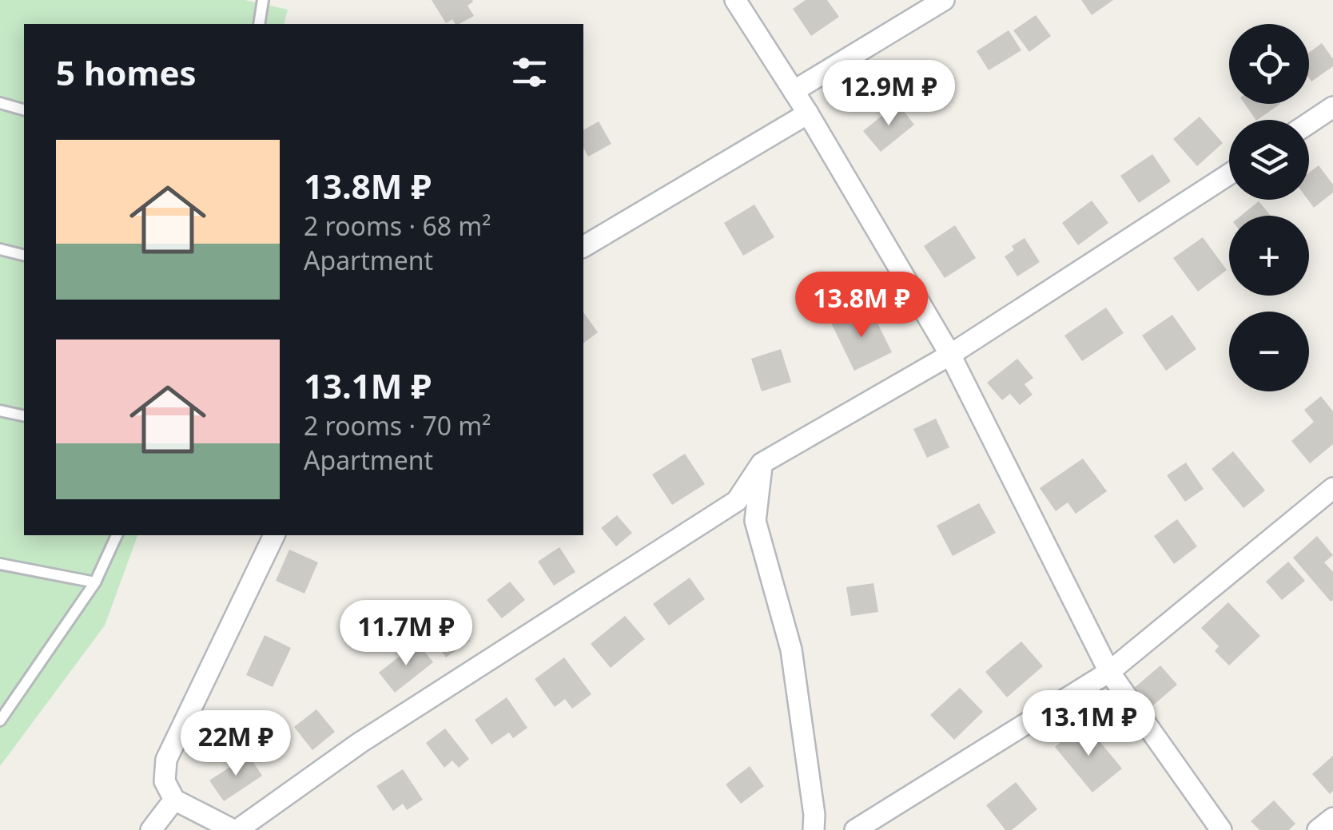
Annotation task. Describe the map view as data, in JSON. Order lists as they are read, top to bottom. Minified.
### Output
{"page":{"map_buttons":["+","−"],"heading":"5 homes","price":["12.9M ₽","13.8M ₽","11.7M ₽","13.1M ₽","22M ₽"],"list":[{"name":"13.8M ₽","note":"2 rooms · 68 m² · Apartment"},{"name":"13.1M ₽","note":"2 rooms · 70 m² · Apartment"}]}}
